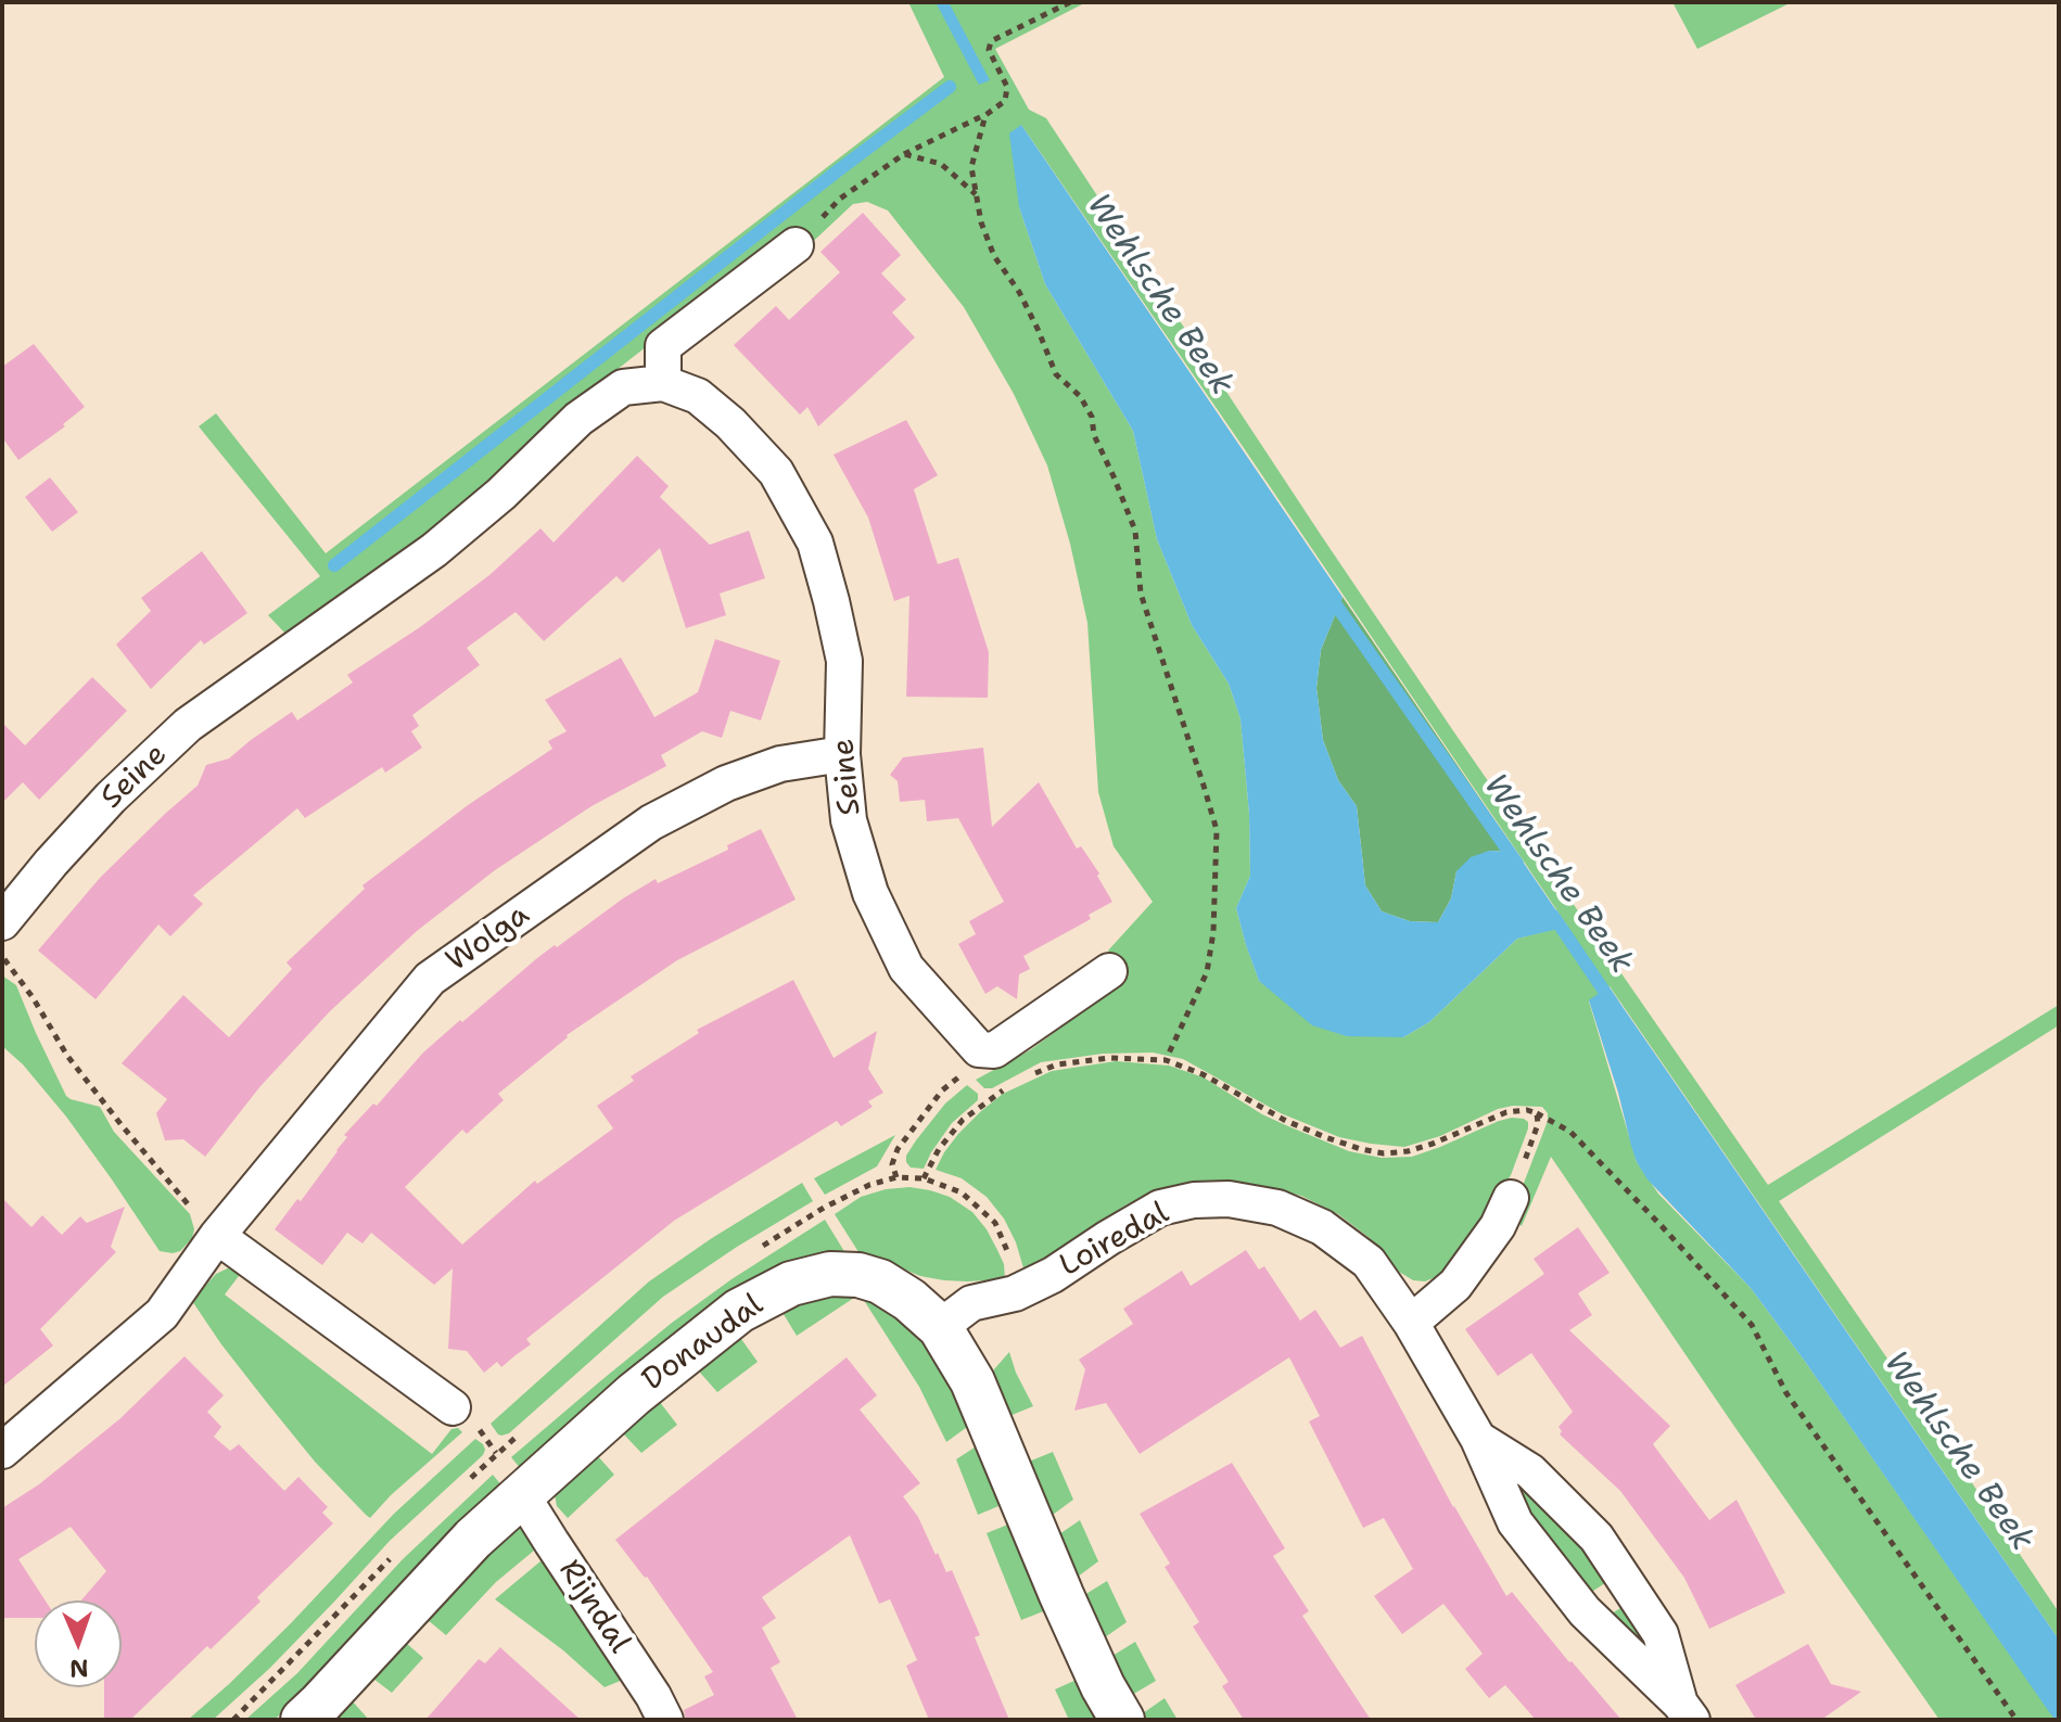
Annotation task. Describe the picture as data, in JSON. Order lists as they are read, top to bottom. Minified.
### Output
{"streets":{"street":["Seine","Wolga","Loiredal","Donaudal","Rijndal"]},"crossings":[["Seine","Wolga"],["Loiredal","Donaudal"],["Donaudal","Rijndal"]],"water":["Wehlsche Beek"],"north":"bottom"}
